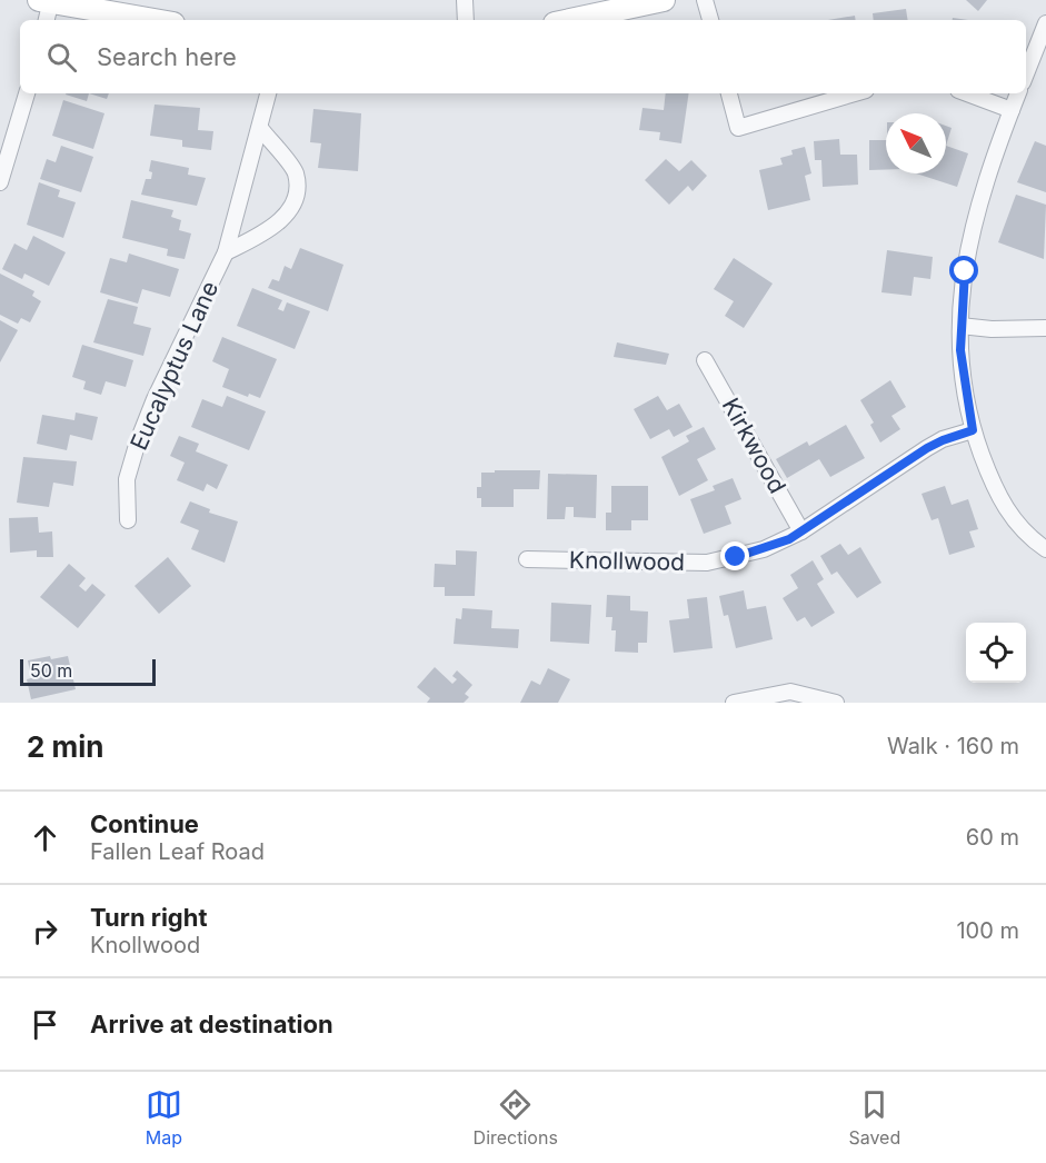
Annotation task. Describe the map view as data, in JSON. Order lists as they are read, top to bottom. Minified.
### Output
{"streets":{"street":["Eucalyptus Lane","Kirkwood","Knollwood"]},"crossings":[["Kirkwood","Knollwood"]],"scale_bar":"50 m","north":"top left","page":{"search":"Search here","scale":"50 m","heading":["2 min","Walk · 160 m"],"list":[["Continue","Fallen Leaf Road","60 m"],["Turn right","Knollwood","100 m"],"Arrive at destination"],"nav":["Map","Directions","Saved"]}}
